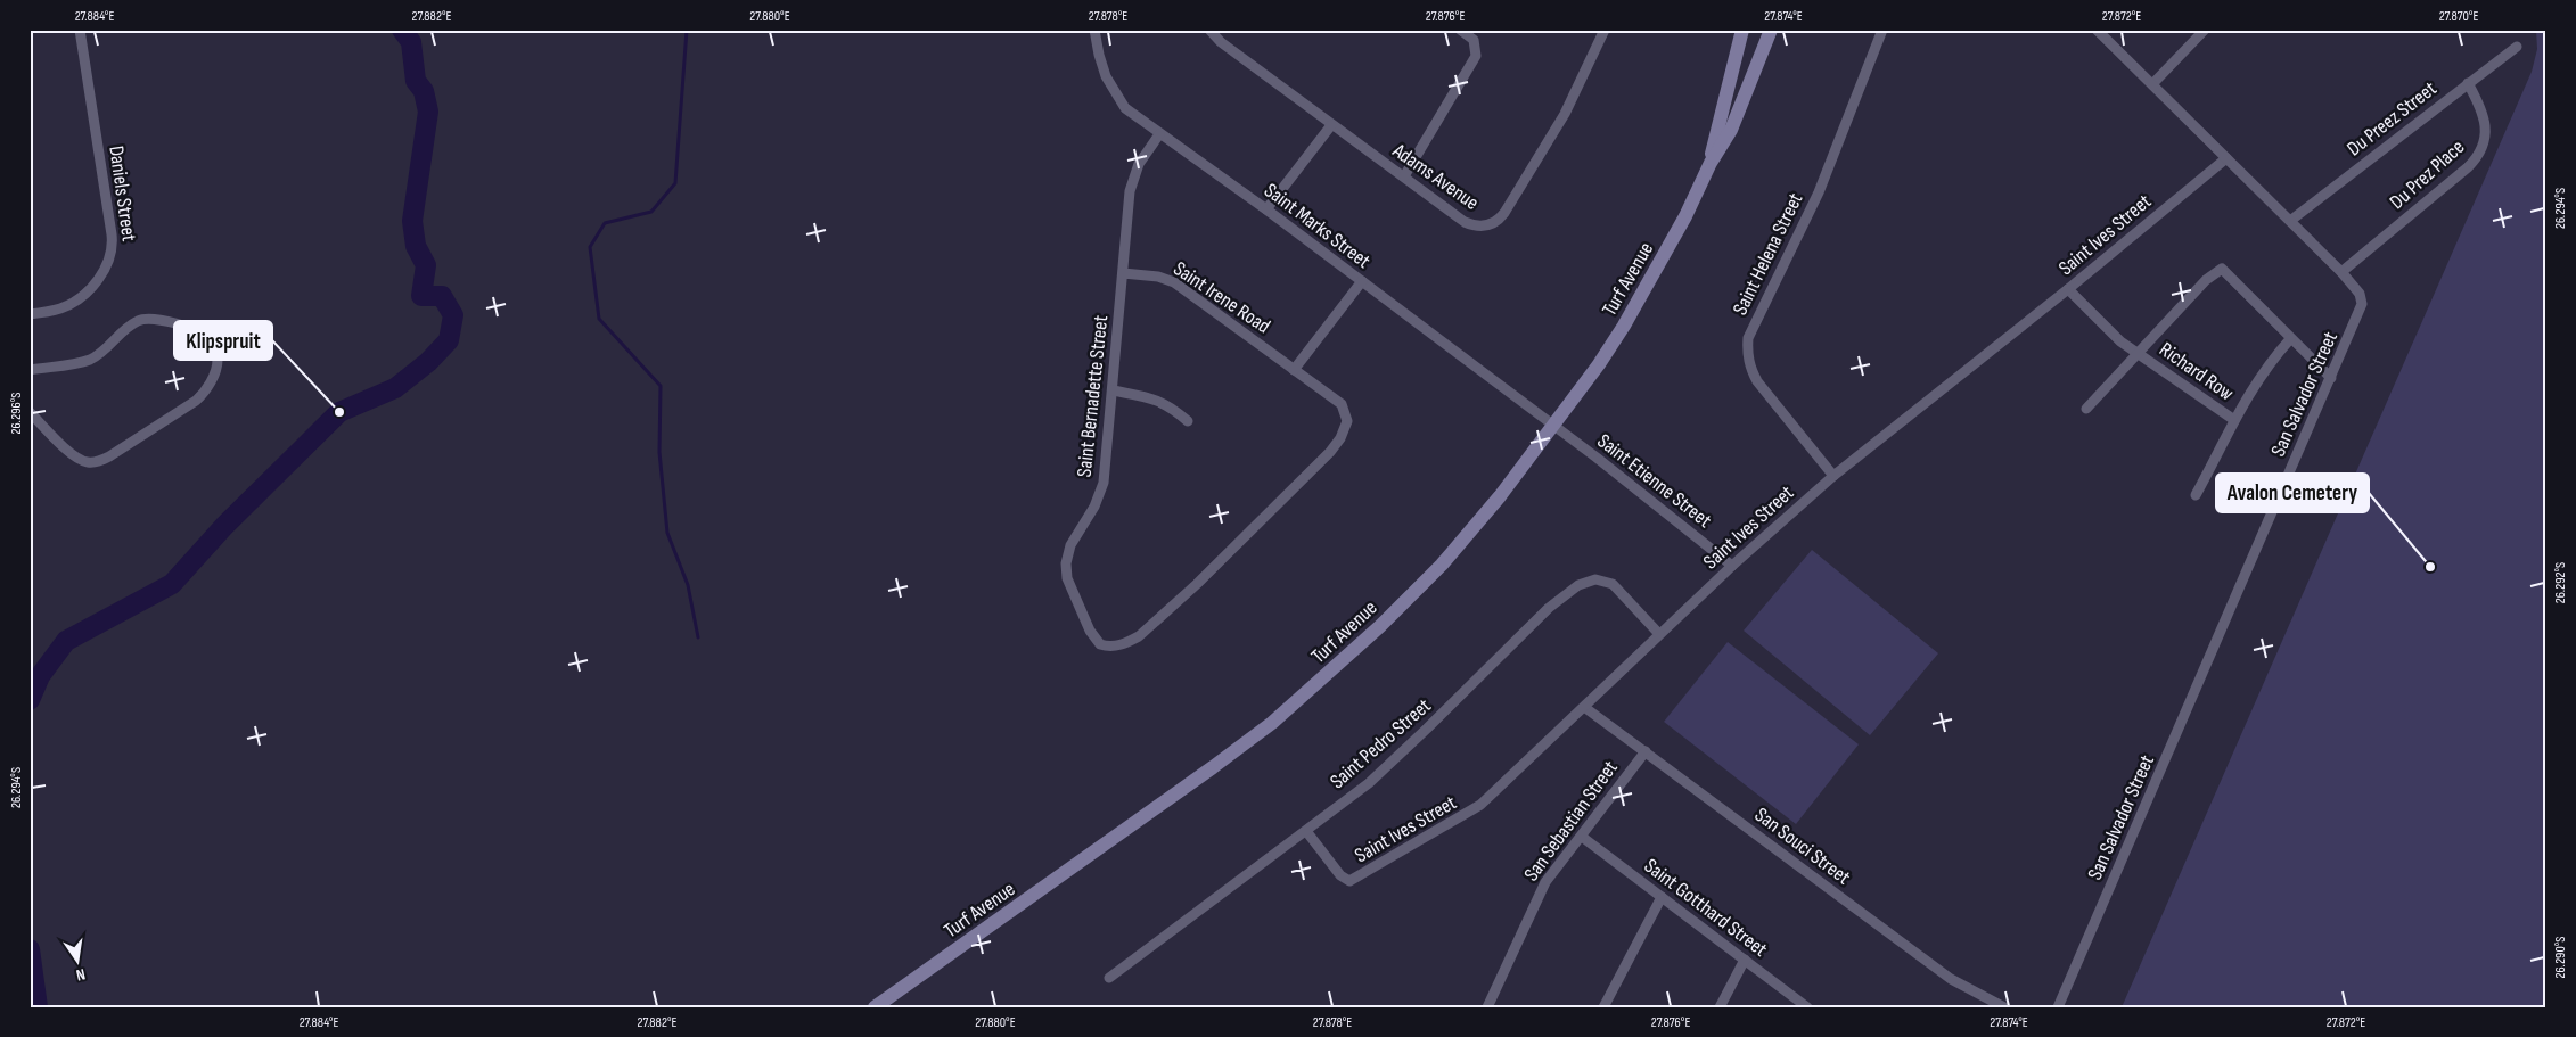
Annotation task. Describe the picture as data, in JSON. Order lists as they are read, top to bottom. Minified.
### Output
{"streets":{"main road":["Turf Avenue"],"street":["Du Preez Street","Du Prez Place","Adams Avenue","Daniels Street","Saint Marks Street","Saint Ives Street","Saint Helena Street","Saint Irene Road","Richard Row","San Salvador Street","Saint Bernadette Street","Saint Etienne Street","Saint Pedro Street","San Sebastian Street","San Souci Street","Saint Gotthard Street"]},"crossings":[["Du Preez Street","Du Prez Place"],["Du Preez Street","San Salvador Street"],["Du Prez Place","San Salvador Street"],["Saint Marks Street","Turf Avenue"],["Saint Marks Street","Saint Bernadette Street"],["Saint Marks Street","Saint Etienne Street"],["Saint Ives Street","Saint Helena Street"],["Saint Ives Street","Richard Row"],["Saint Ives Street","San Salvador Street"],["Saint Ives Street","Saint Etienne Street"],["Saint Ives Street","Saint Pedro Street"],["Saint Ives Street","San Souci Street"],["Turf Avenue","Saint Etienne Street"],["Saint Irene Road","Saint Bernadette Street"],["Richard Row","San Salvador Street"],["San Sebastian Street","San Souci Street"],["San Sebastian Street","Saint Gotthard Street"]],"places":["Klipspruit","Avalon Cemetery"],"north":"bottom","coordinates":["27.884°E","27.882°E","27.880°E","27.878°E","27.876°E","27.874°E","27.872°E","27.870°E","26.294°S","26.296°S","26.292°S","26.290°S"]}
